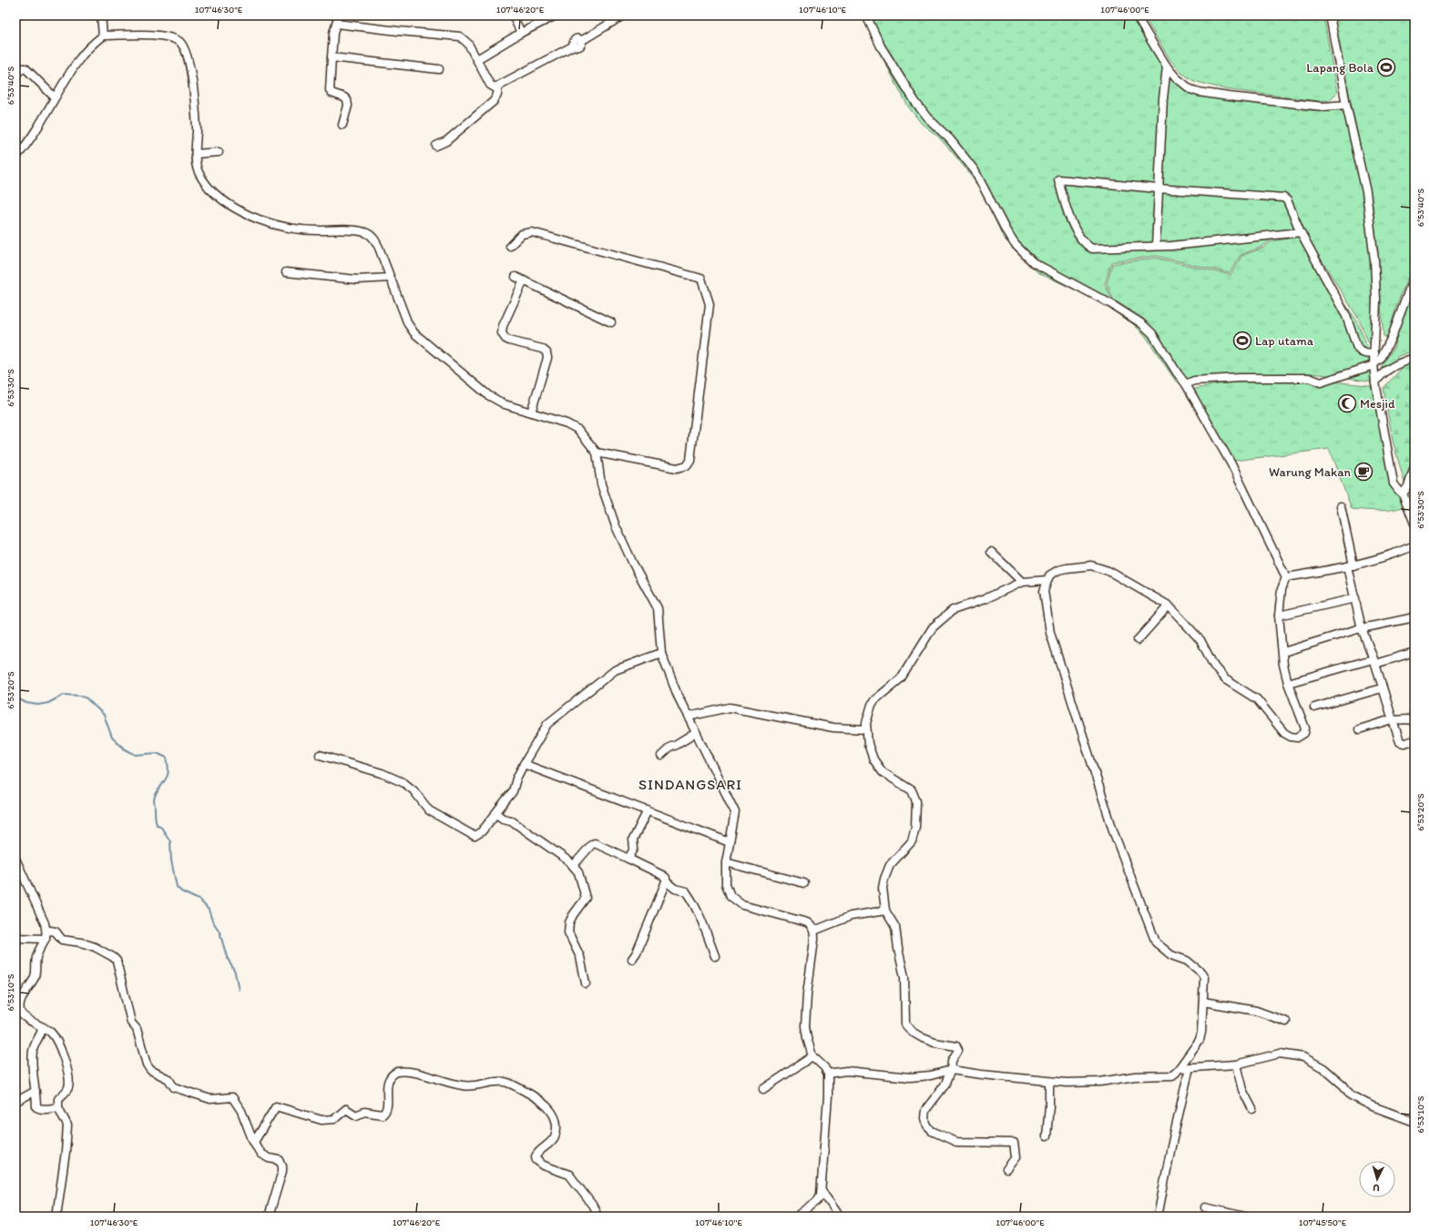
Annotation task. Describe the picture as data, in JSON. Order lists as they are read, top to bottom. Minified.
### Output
{"districts":["SINDANGSARI"],"places":{"sports":["Lapang Bola","Lap utama"],"mosque":["Mesjid"],"cafe":["Warung Makan"]},"north":"bottom","coordinates":["107°46'30\"E","107°46'20\"E","107°46'10\"E","107°46'00\"E","6°53'40\"S","6°53'30\"S","6°53'20\"S","6°53'10\"S","107°45'50\"E"]}
